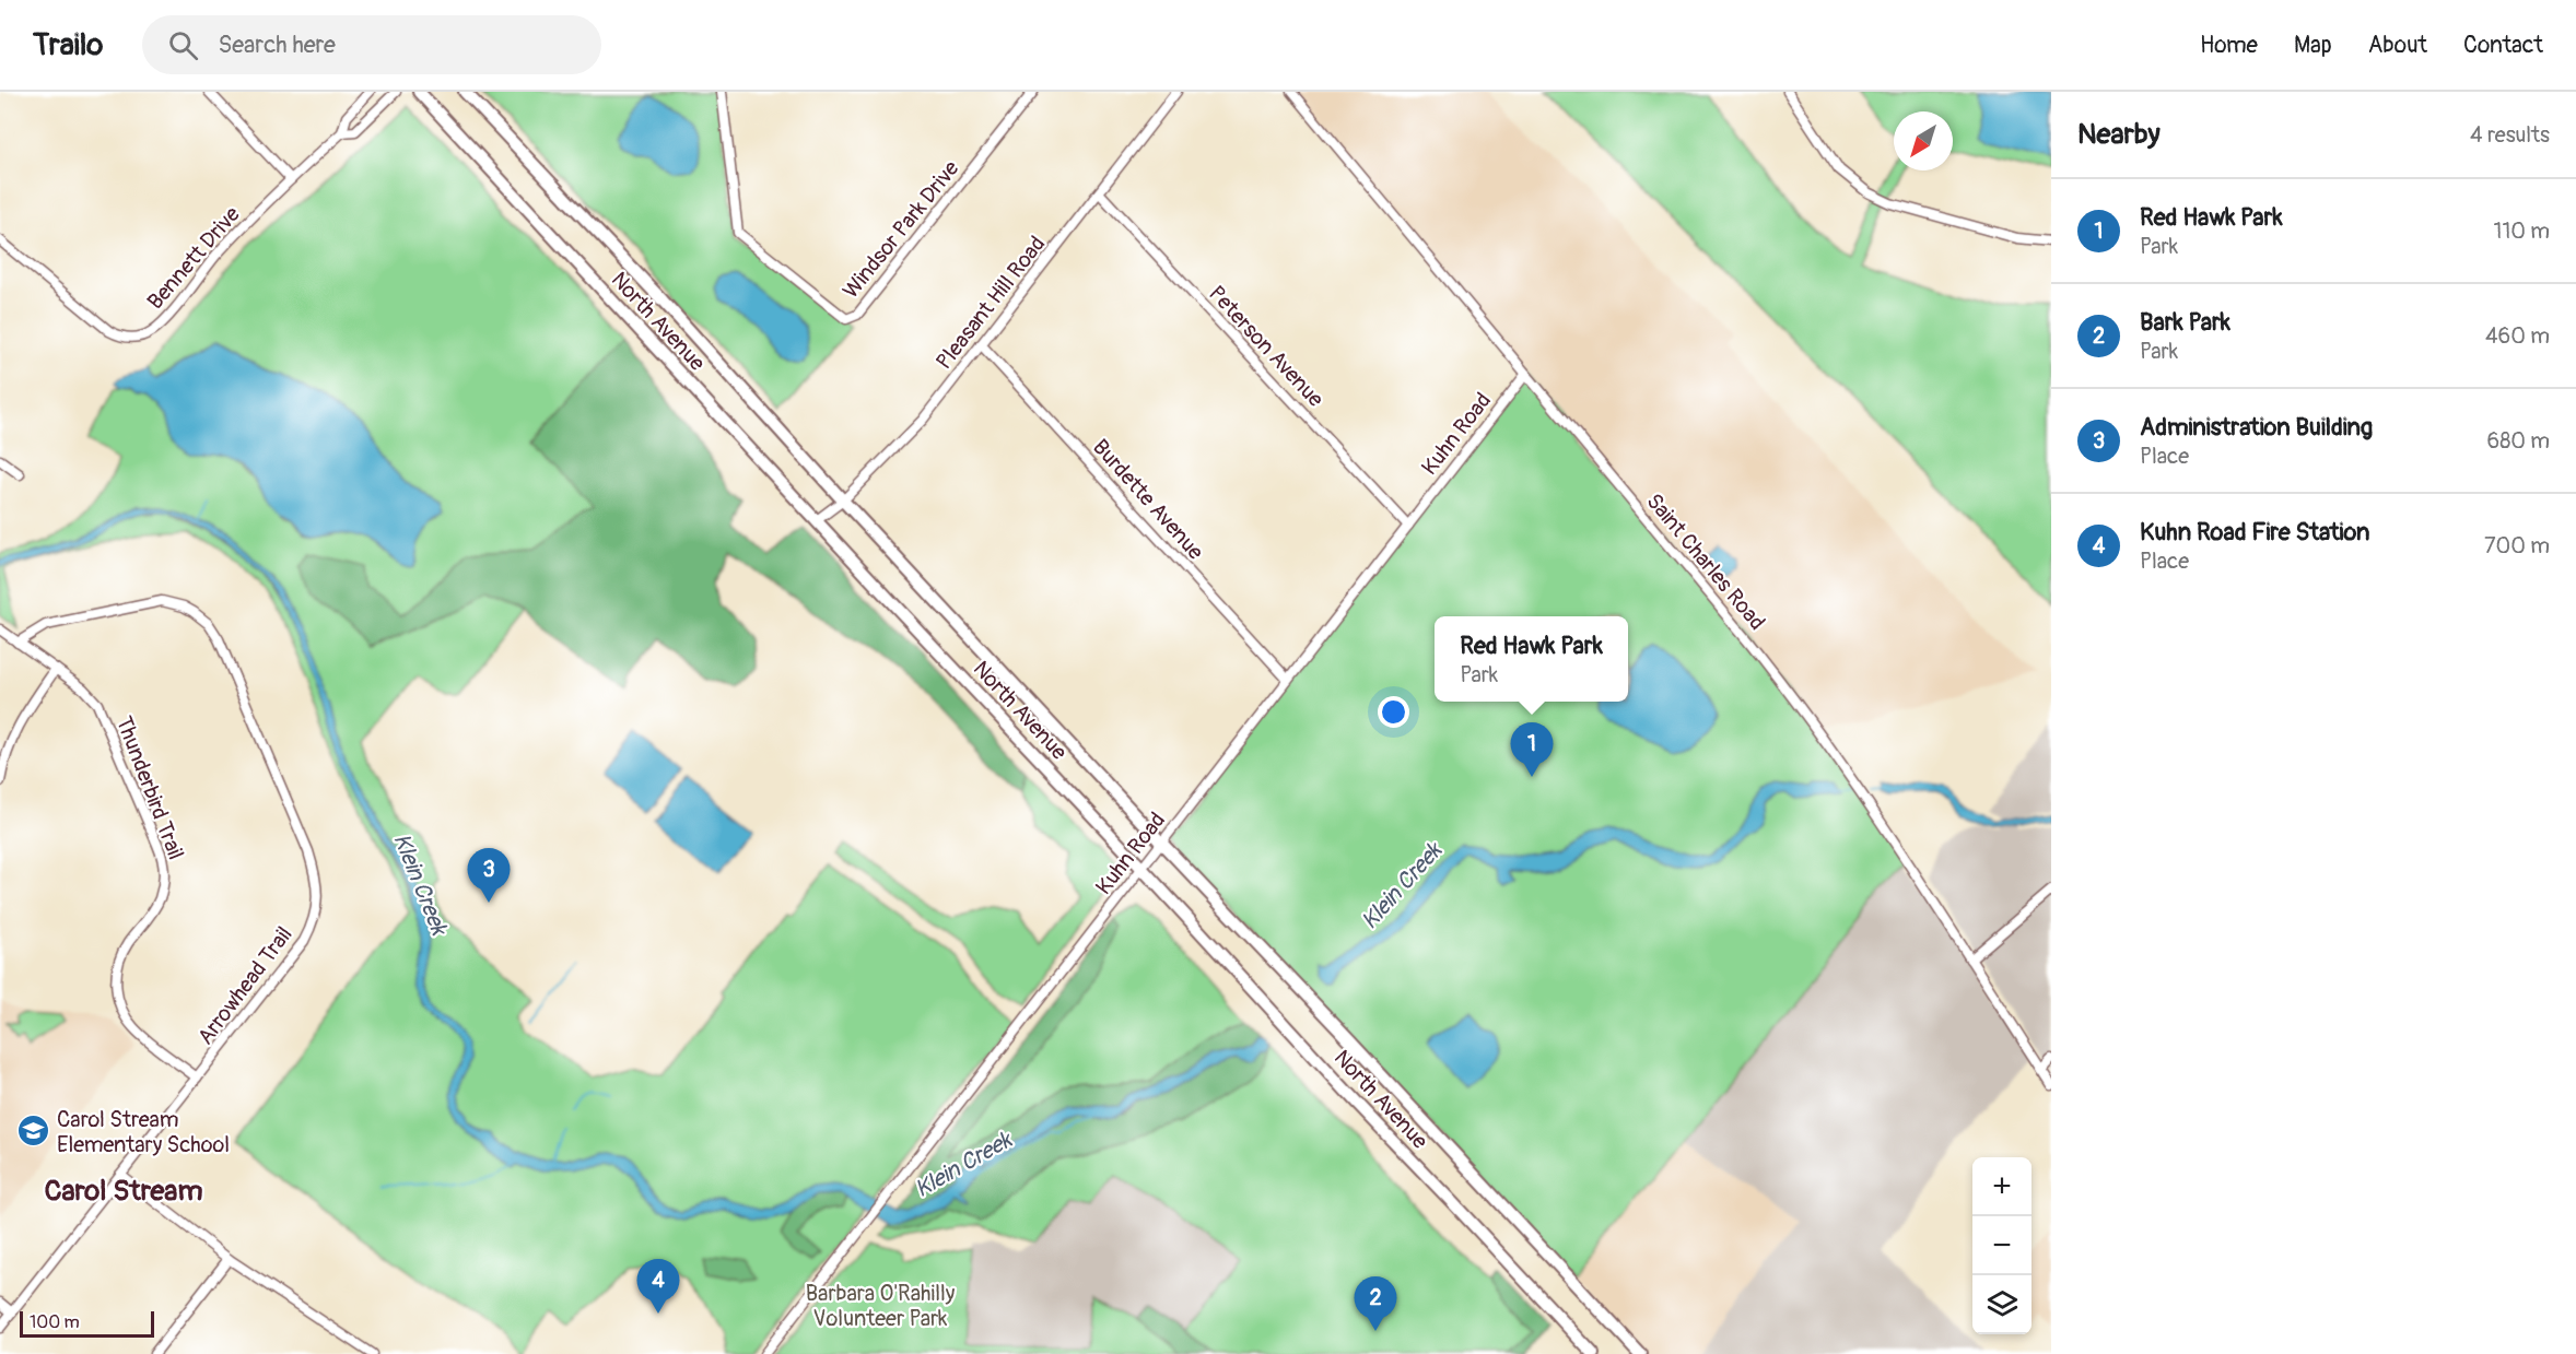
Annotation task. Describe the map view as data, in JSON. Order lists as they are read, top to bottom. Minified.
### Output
{"streets":{"main road":["North Avenue"],"street":["Windsor Park Drive","Bennett Drive","Pleasant Hill Road","Peterson Avenue","Kuhn Road","Burdette Avenue","Saint Charles Road","Thunderbird Trail","Arrowhead Trail"]},"crossings":[["Pleasant Hill Road","North Avenue"],["Pleasant Hill Road","Peterson Avenue"],["Pleasant Hill Road","Burdette Avenue"],["North Avenue","Kuhn Road"],["Peterson Avenue","Kuhn Road"],["Kuhn Road","Burdette Avenue"],["Kuhn Road","Saint Charles Road"],["Thunderbird Trail","Arrowhead Trail"]],"districts":["Carol Stream"],"water":["Klein Creek"],"parks":["Barbara O'Rahilly Volunteer Park"],"places":{"school or university":["Carol Stream Elementary School"]},"scale_bar":"100 m","north":"bottom left","page":{"header":"Trailo","search":"Search here","nav":["Home","Map","About","Contact"],"heading":["Nearby","4 results"],"list":[{"mark":"1","name":"Red Hawk Park","note":"Park","value":"110 m"},{"mark":"2","name":"Bark Park","note":"Park","value":"460 m"},{"mark":"3","name":"Administration Building","note":"Place","value":"680 m"},{"mark":"4","name":"Kuhn Road Fire Station","note":"Place","value":"700 m"}],"popup":["Red Hawk Park","Park"],"pins":["1","3","4","2"],"map_buttons":["+","−"],"scale":"100 m"}}
